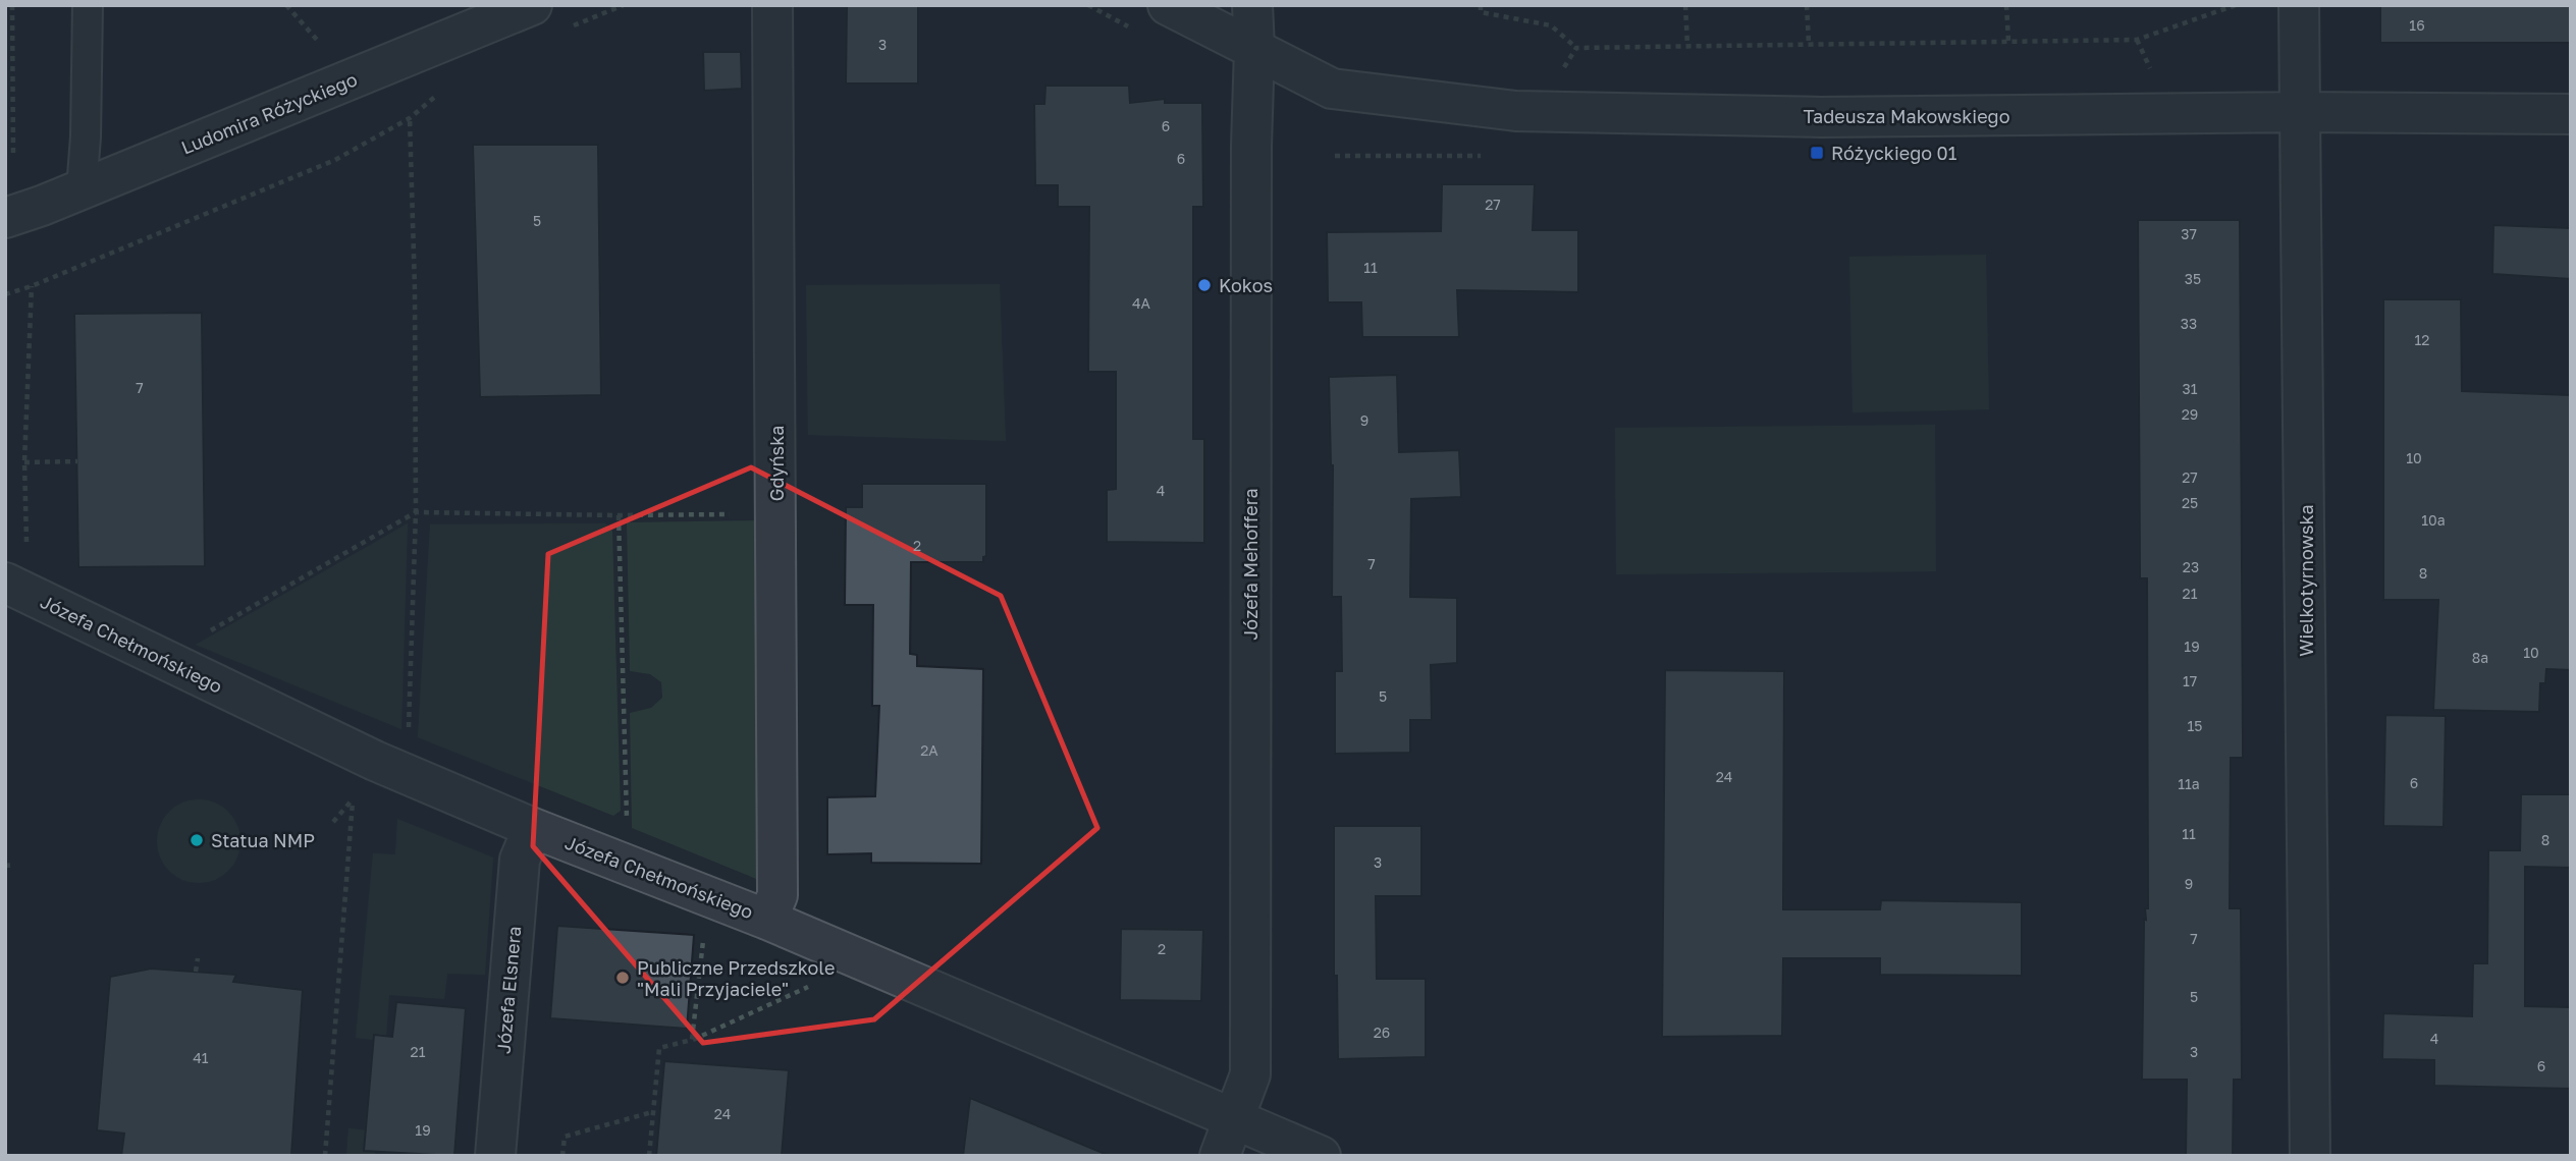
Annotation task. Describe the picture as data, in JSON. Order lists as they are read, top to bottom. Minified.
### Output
{"streets":{"street":["Ludomira Różyckiego","Tadeusza Makowskiego","Gdyńska","Józefa Mehoffera","Wielkotyrnowska","Józefa Chełmońskiego","Józefa Elsnera"]},"crossings":[["Tadeusza Makowskiego","Józefa Mehoffera"],["Tadeusza Makowskiego","Wielkotyrnowska"],["Gdyńska","Józefa Chełmońskiego"],["Józefa Mehoffera","Józefa Chełmońskiego"],["Józefa Chełmońskiego","Józefa Elsnera"]],"places":{"transit":["Różyckiego 01"],"other":["Kokos","Statua NMP","Publiczne Przedszkole \"Mali Przyjaciele\""]},"house_numbers":["16","3","6","6","27","5","37","11","35","4A","33","12","7","31","29","9","10","27","4","25","10a","2","7","23","8","21","19","10","8a","17","5","15","2A","24","6","11a","11","8","3","9","7","2","5","26","4","21","3","41","6","24","19"]}
